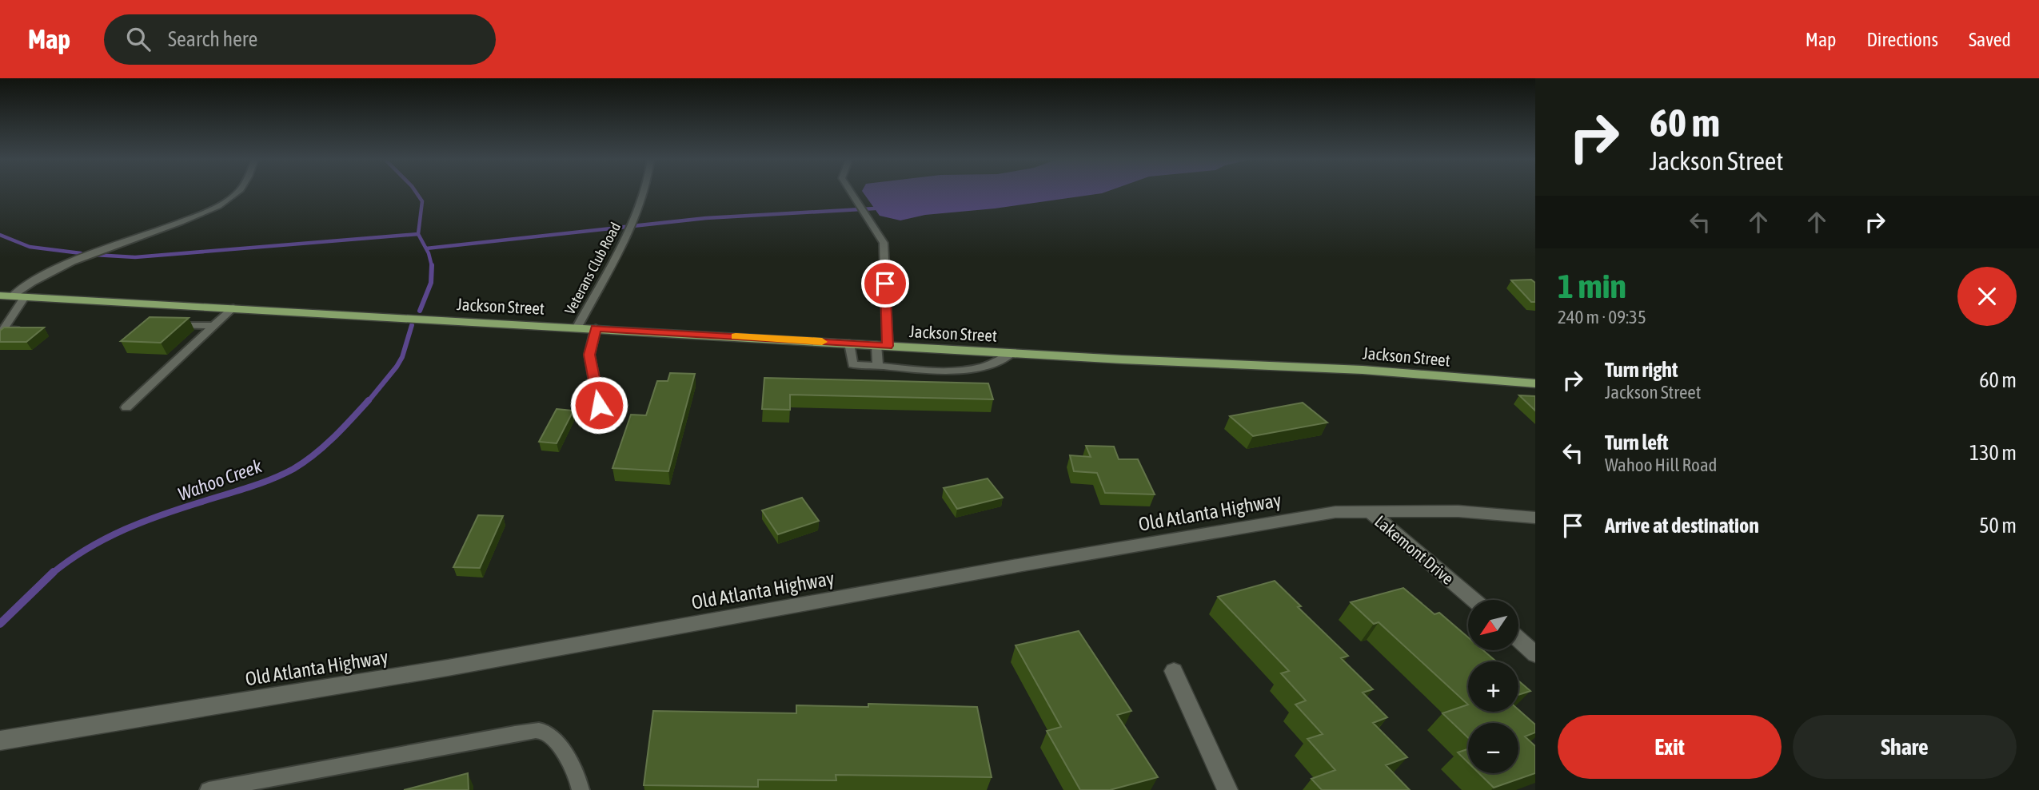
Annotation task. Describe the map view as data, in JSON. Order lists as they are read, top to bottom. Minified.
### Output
{"streets":{"main road":["Jackson Street"],"street":["Old Atlanta Highway","Lakemont Drive"],"lane":["Veterans Club Road"]},"crossings":[["Veterans Club Road","Jackson Street"],["Old Atlanta Highway","Lakemont Drive"]],"water":["Wahoo Creek"],"north":"bottom left","page":{"header":"Map","search":"Search here","nav":["Map","Directions","Saved"],"turn":["60 m","Jackson Street"],"heading":["1 min","240 m · 09:35"],"list":[{"name":"Turn right","note":"Jackson Street","value":"60 m"},{"name":"Turn left","note":"Wahoo Hill Road","value":"130 m"},{"name":"Arrive at destination","value":"50 m"}],"map_buttons":["+","−"],"buttons":["Exit","Share"]}}
